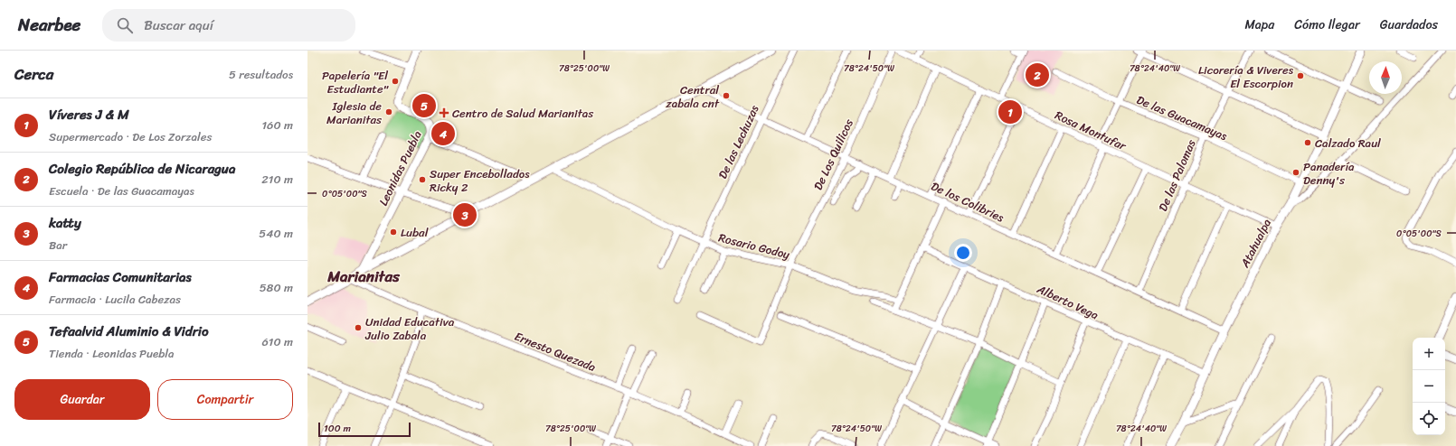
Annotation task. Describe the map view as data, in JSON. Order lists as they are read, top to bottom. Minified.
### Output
{"streets":{"street":["De las Guacamayas","Rosa Montufar","De las Lechuzas","De Los Quilicos","Leonidas Puebla","De las Palomas","De los Colibries","Atahualpa","Rosario Godoy","Alberto Vega","Ernesto Quezada"]},"crossings":[["De las Guacamayas","De las Palomas"],["De las Guacamayas","Atahualpa"],["Rosa Montufar","De las Palomas"],["Rosa Montufar","Atahualpa"],["De las Lechuzas","De los Colibries"],["De las Lechuzas","Rosario Godoy"],["De Los Quilicos","De los Colibries"],["De Los Quilicos","Rosario Godoy"],["De las Palomas","De los Colibries"],["De los Colibries","Atahualpa"],["Atahualpa","Alberto Vega"]],"districts":["Marianitas"],"places":{"other":["Licorería & Viveres El Escorpion","Papelería \"El Estudiante\"","Central zabala cnt","Iglesia de Marianitas","Calzado Raul","Panadería Denny's","Super Encebollados Ricky 2","Lubal","Unidad Educativa Julio Zabala"],"health":["Centro de Salud Marianitas"]},"scale_bar":"100 m","north":"top","page":{"header":"Nearbee","search":"Buscar aquí","nav":["Mapa","Cómo llegar","Guardados"],"heading":["Cerca","5 resultados"],"pins":["2","5","1","4","3"],"list":[{"mark":"1","name":"Víveres J & M","note":"Supermercado · De Los Zorzales","value":"160 m"},{"mark":"2","name":"Colegio República de Nicaragua","note":"Escuela · De las Guacamayas","value":"210 m"},{"mark":"3","name":"katty","note":"Bar","value":"540 m"},{"mark":"4","name":"Farmacias Comunitarias","note":"Farmacia · Lucila Cabezas","value":"580 m"},{"mark":"5","name":"Tefaalvid Aluminio & Vidrio","note":"Tienda · Leonidas Puebla","value":"610 m"}],"map_buttons":["+","−"],"buttons":["Guardar","Compartir"],"scale":"100 m"},"coordinates":["78°25'00\"W","78°24'50\"W","78°24'40\"W","0°05'00\"S"]}
